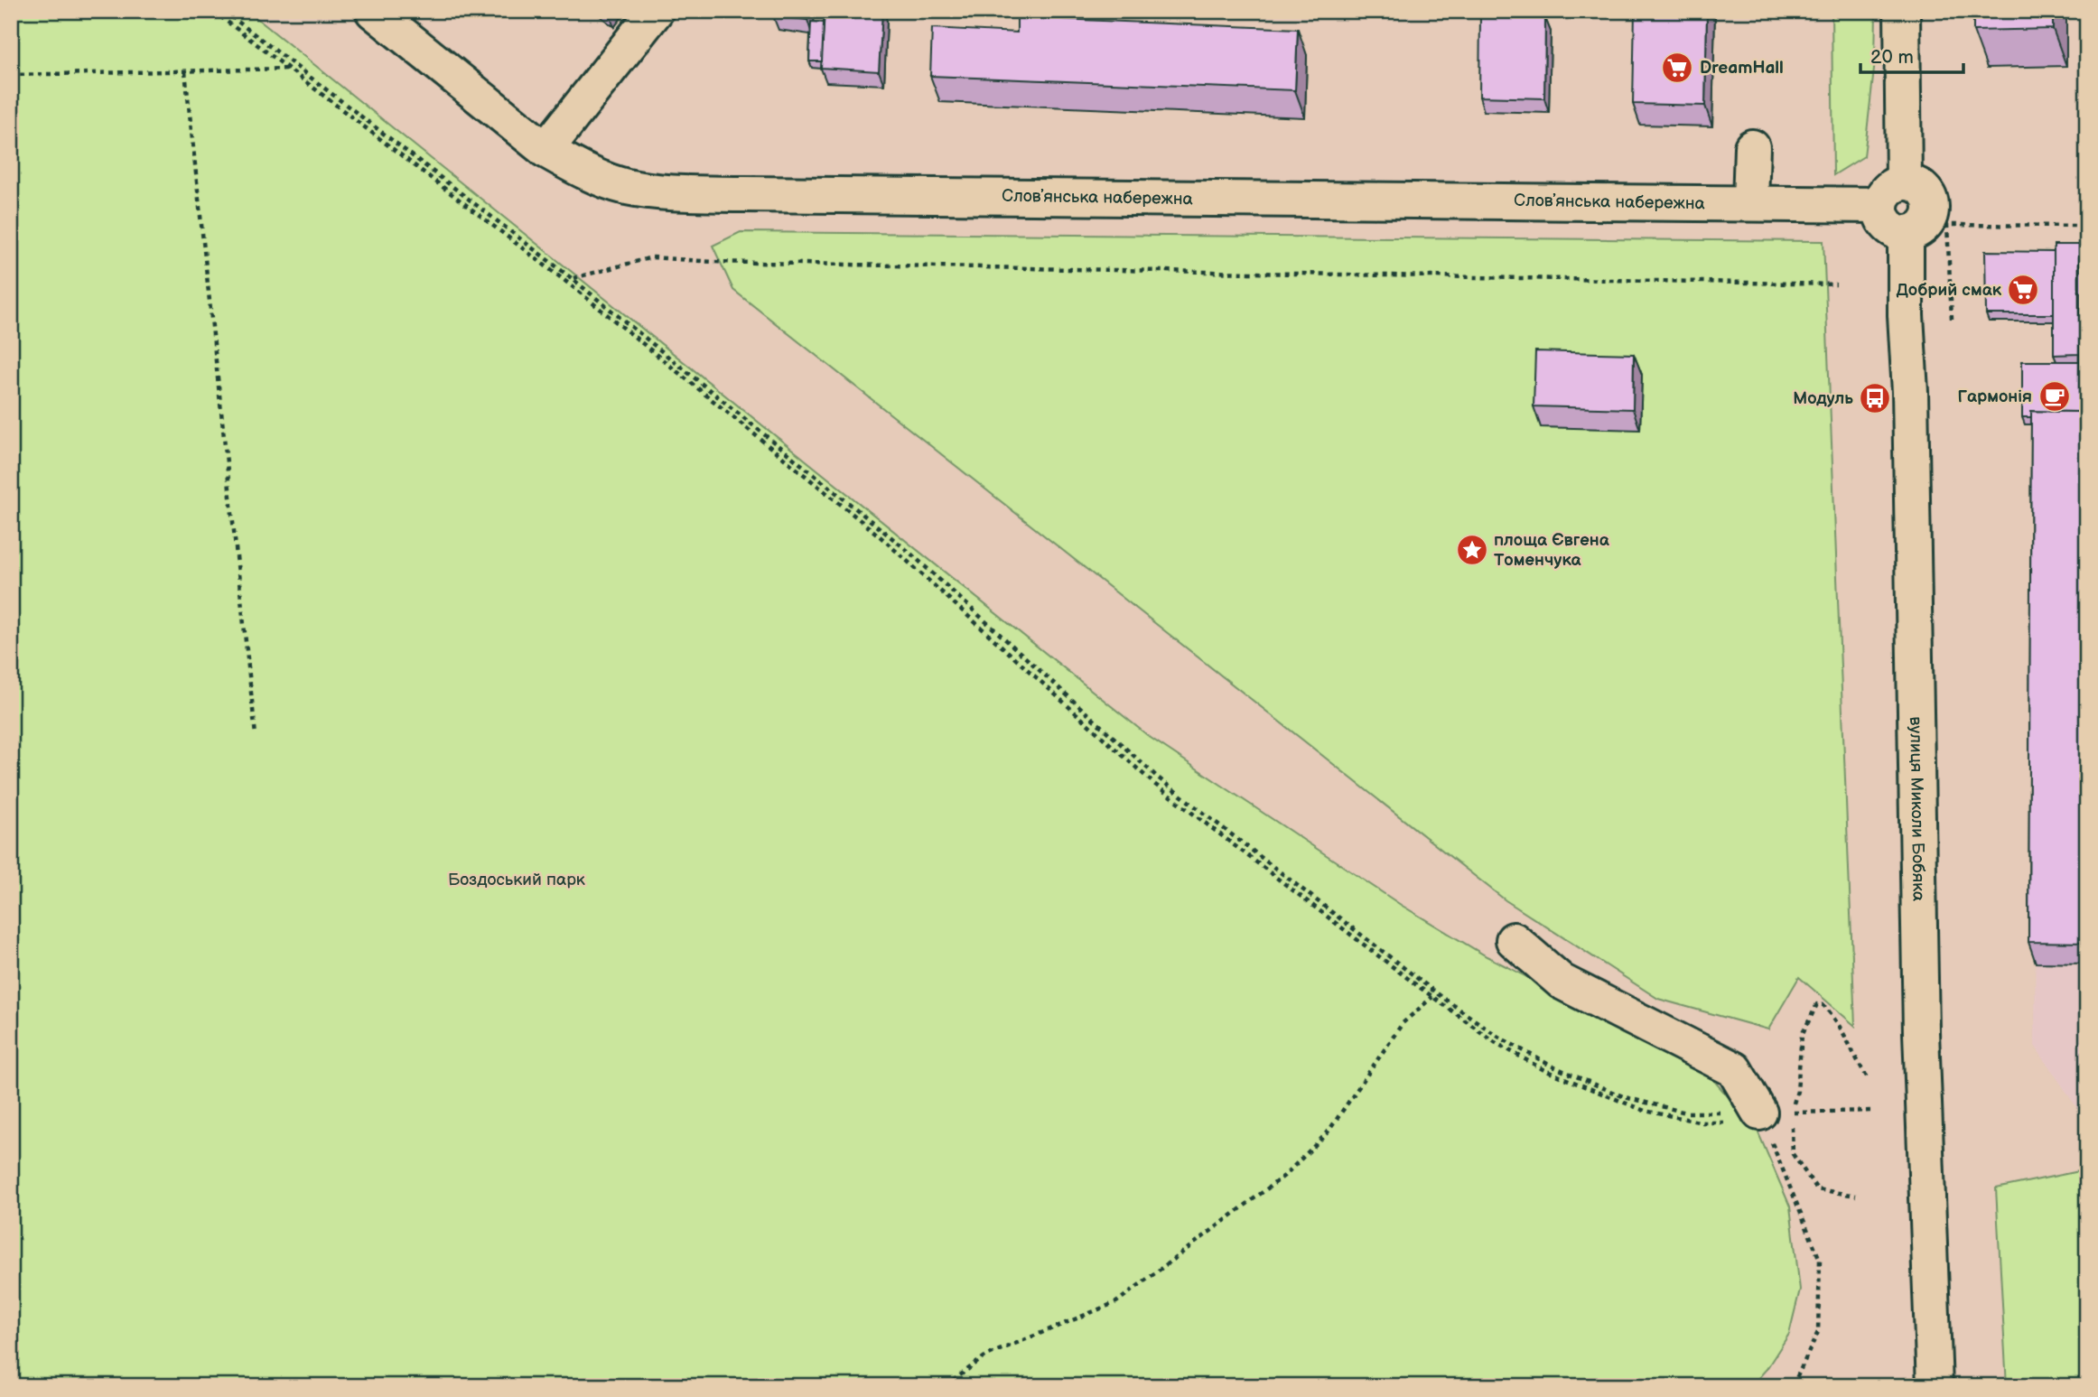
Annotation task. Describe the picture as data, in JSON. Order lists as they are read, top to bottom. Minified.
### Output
{"streets":{"street":["Словʼянська набережна","вулиця Миколи Бобяка"]},"crossings":[["Словʼянська набережна","вулиця Миколи Бобяка"]],"parks":["Боздоський парк"],"places":{"supermarket":["DreamHall","Добрий смак"],"cafe":["Гармонія"],"bus stop":["Модуль"],"place":["площа Євгена Томенчука"]},"scale_bar":"20 m"}
